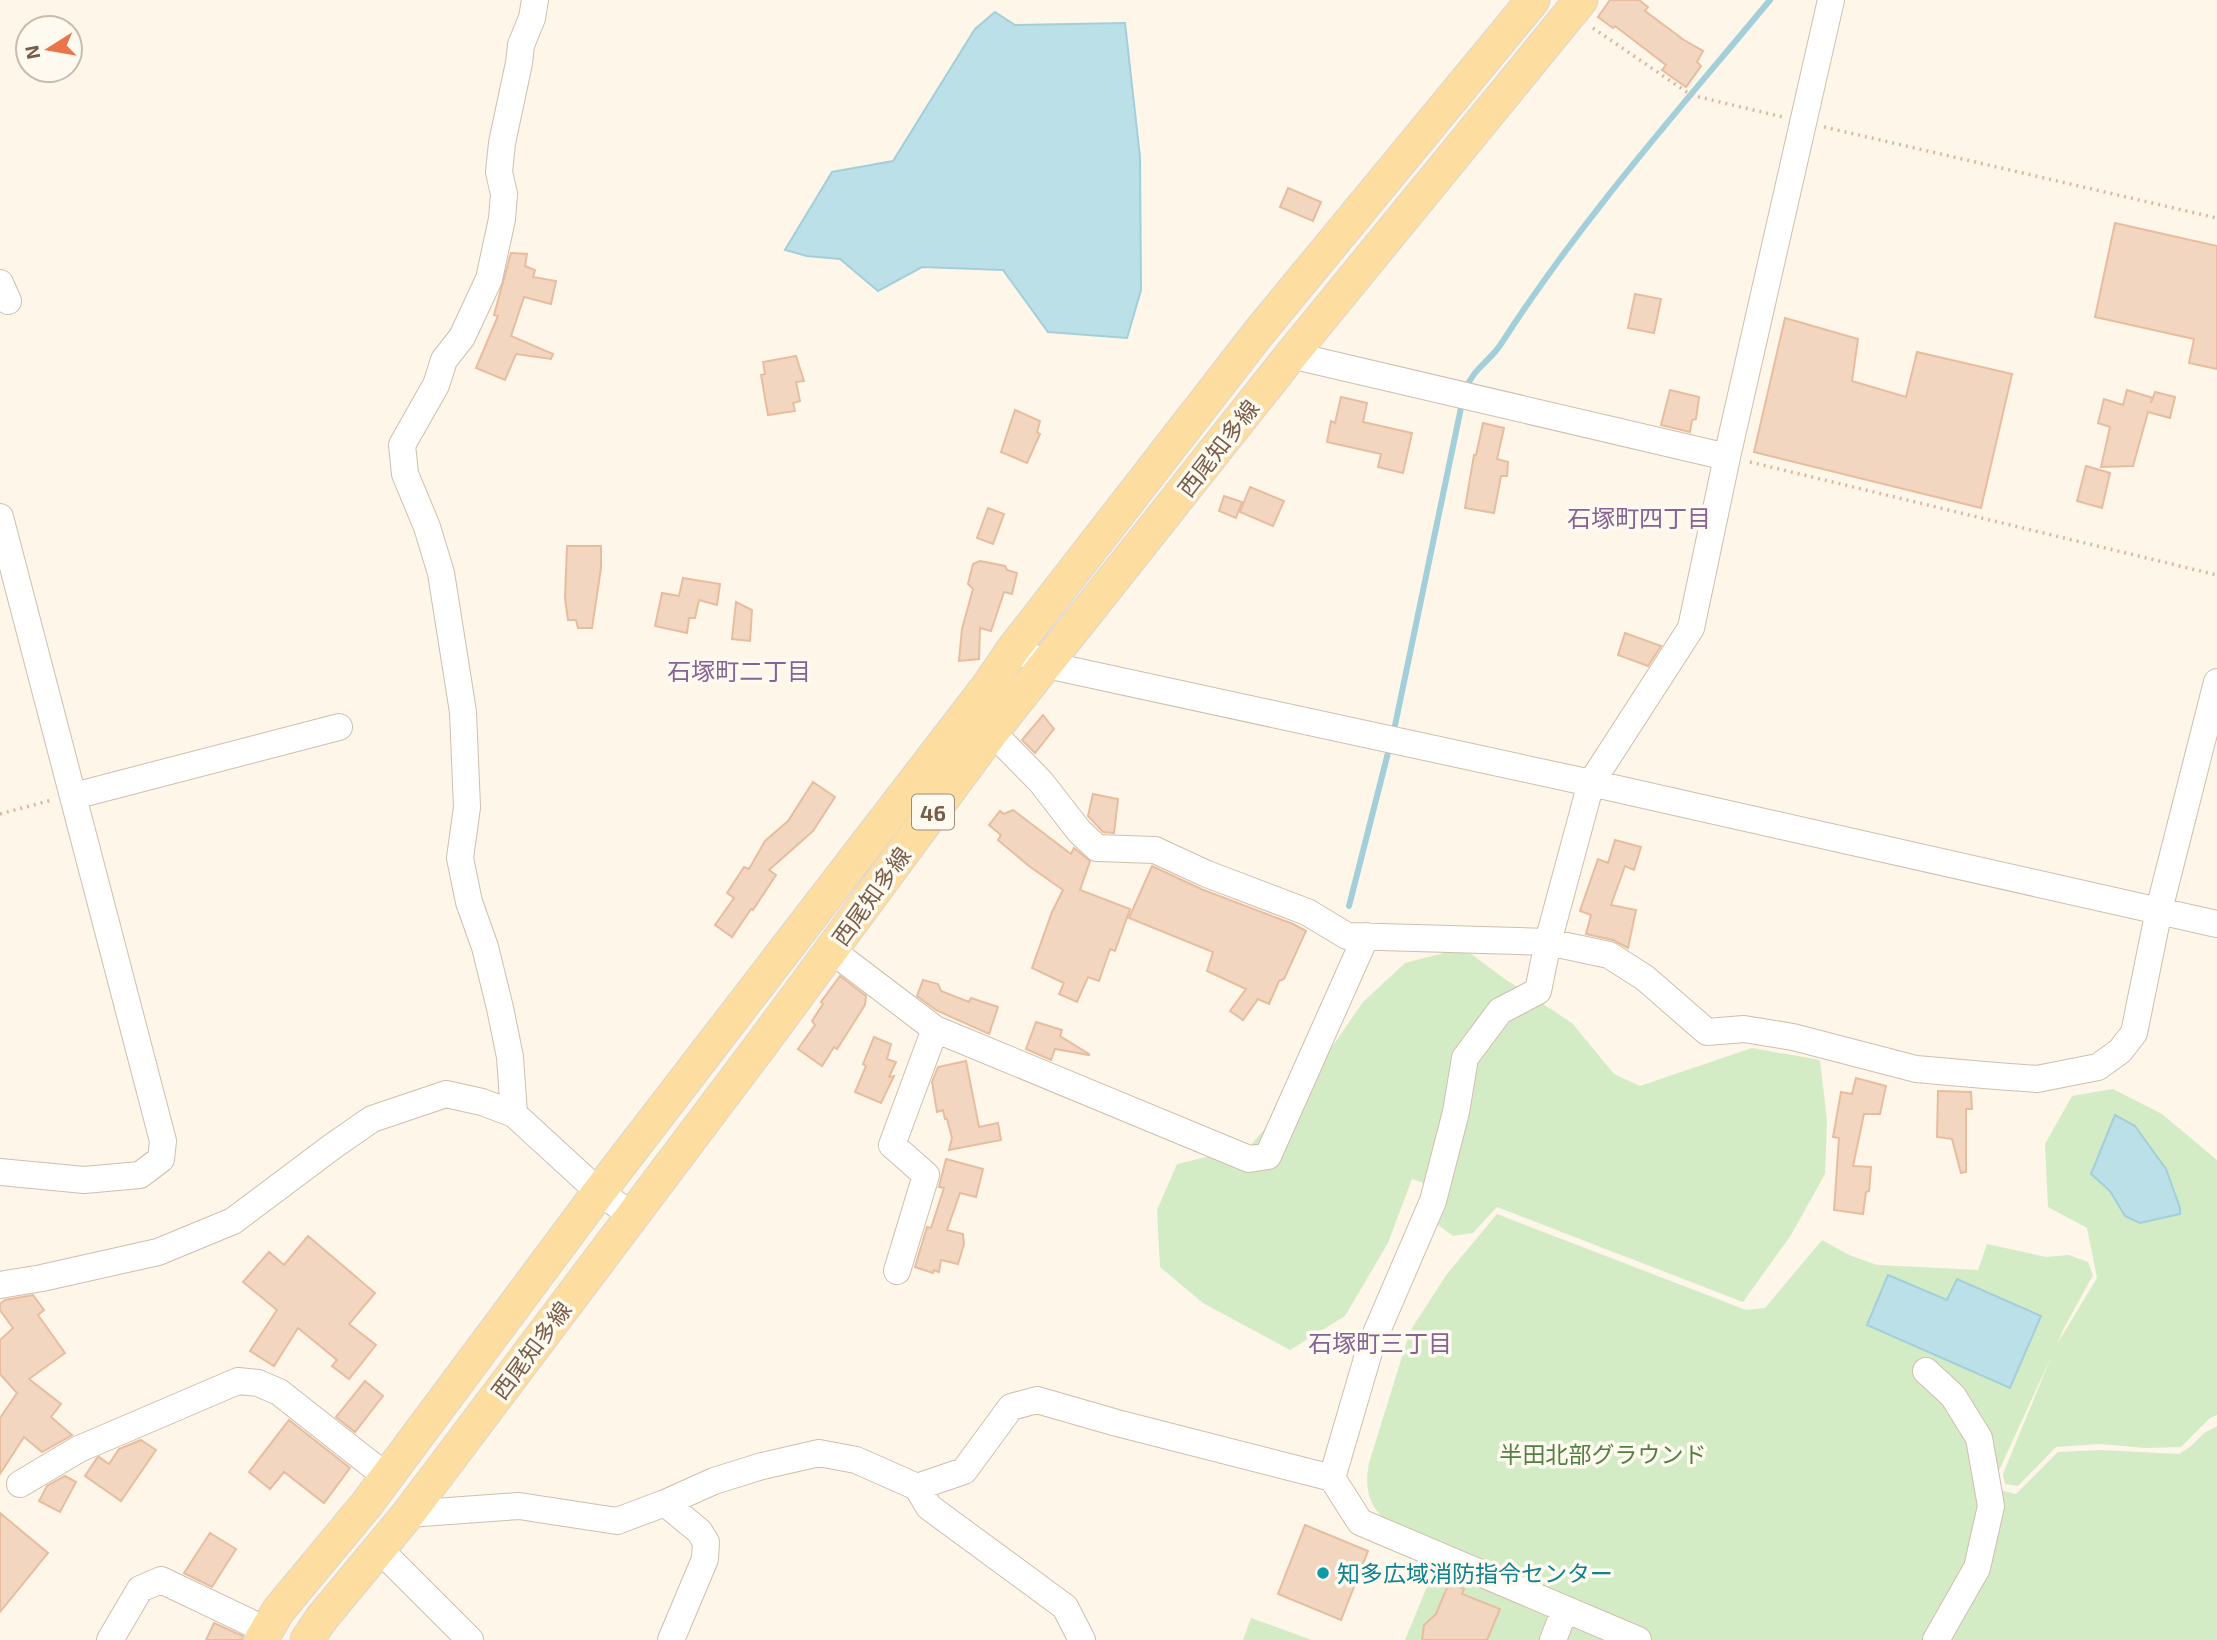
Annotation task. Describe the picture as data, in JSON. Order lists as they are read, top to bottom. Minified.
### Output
{"streets":{"main road":["西尾知多線","46"]},"districts":["石塚町四丁目","石塚町二丁目","石塚町三丁目"],"parks":["半田北部グラウンド"],"places":["知多広域消防指令センター"],"north":"left"}
